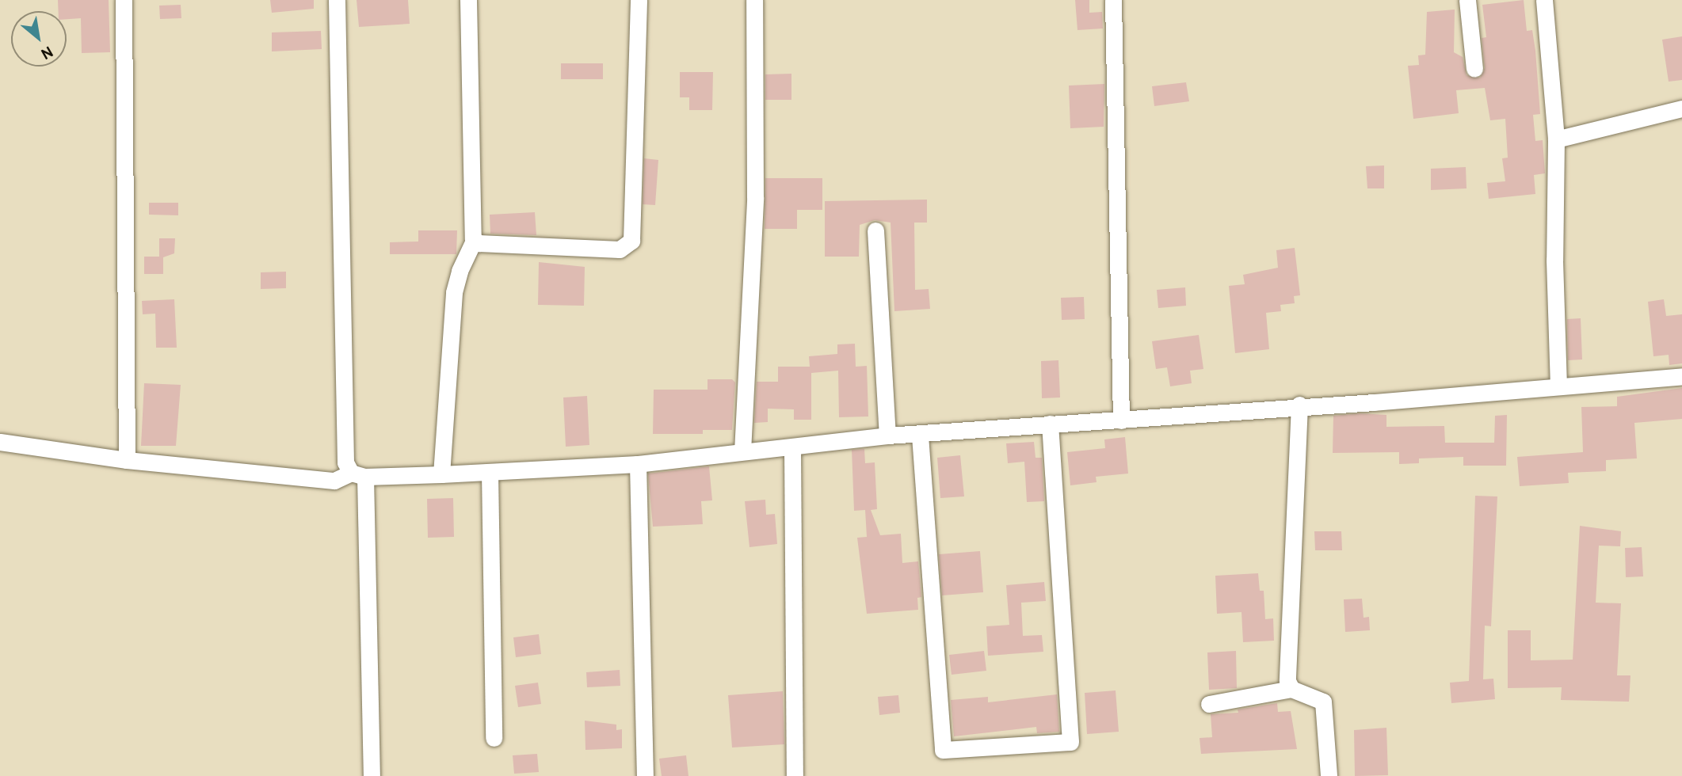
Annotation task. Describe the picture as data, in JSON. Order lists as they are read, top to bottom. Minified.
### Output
{"north":"bottom right"}
